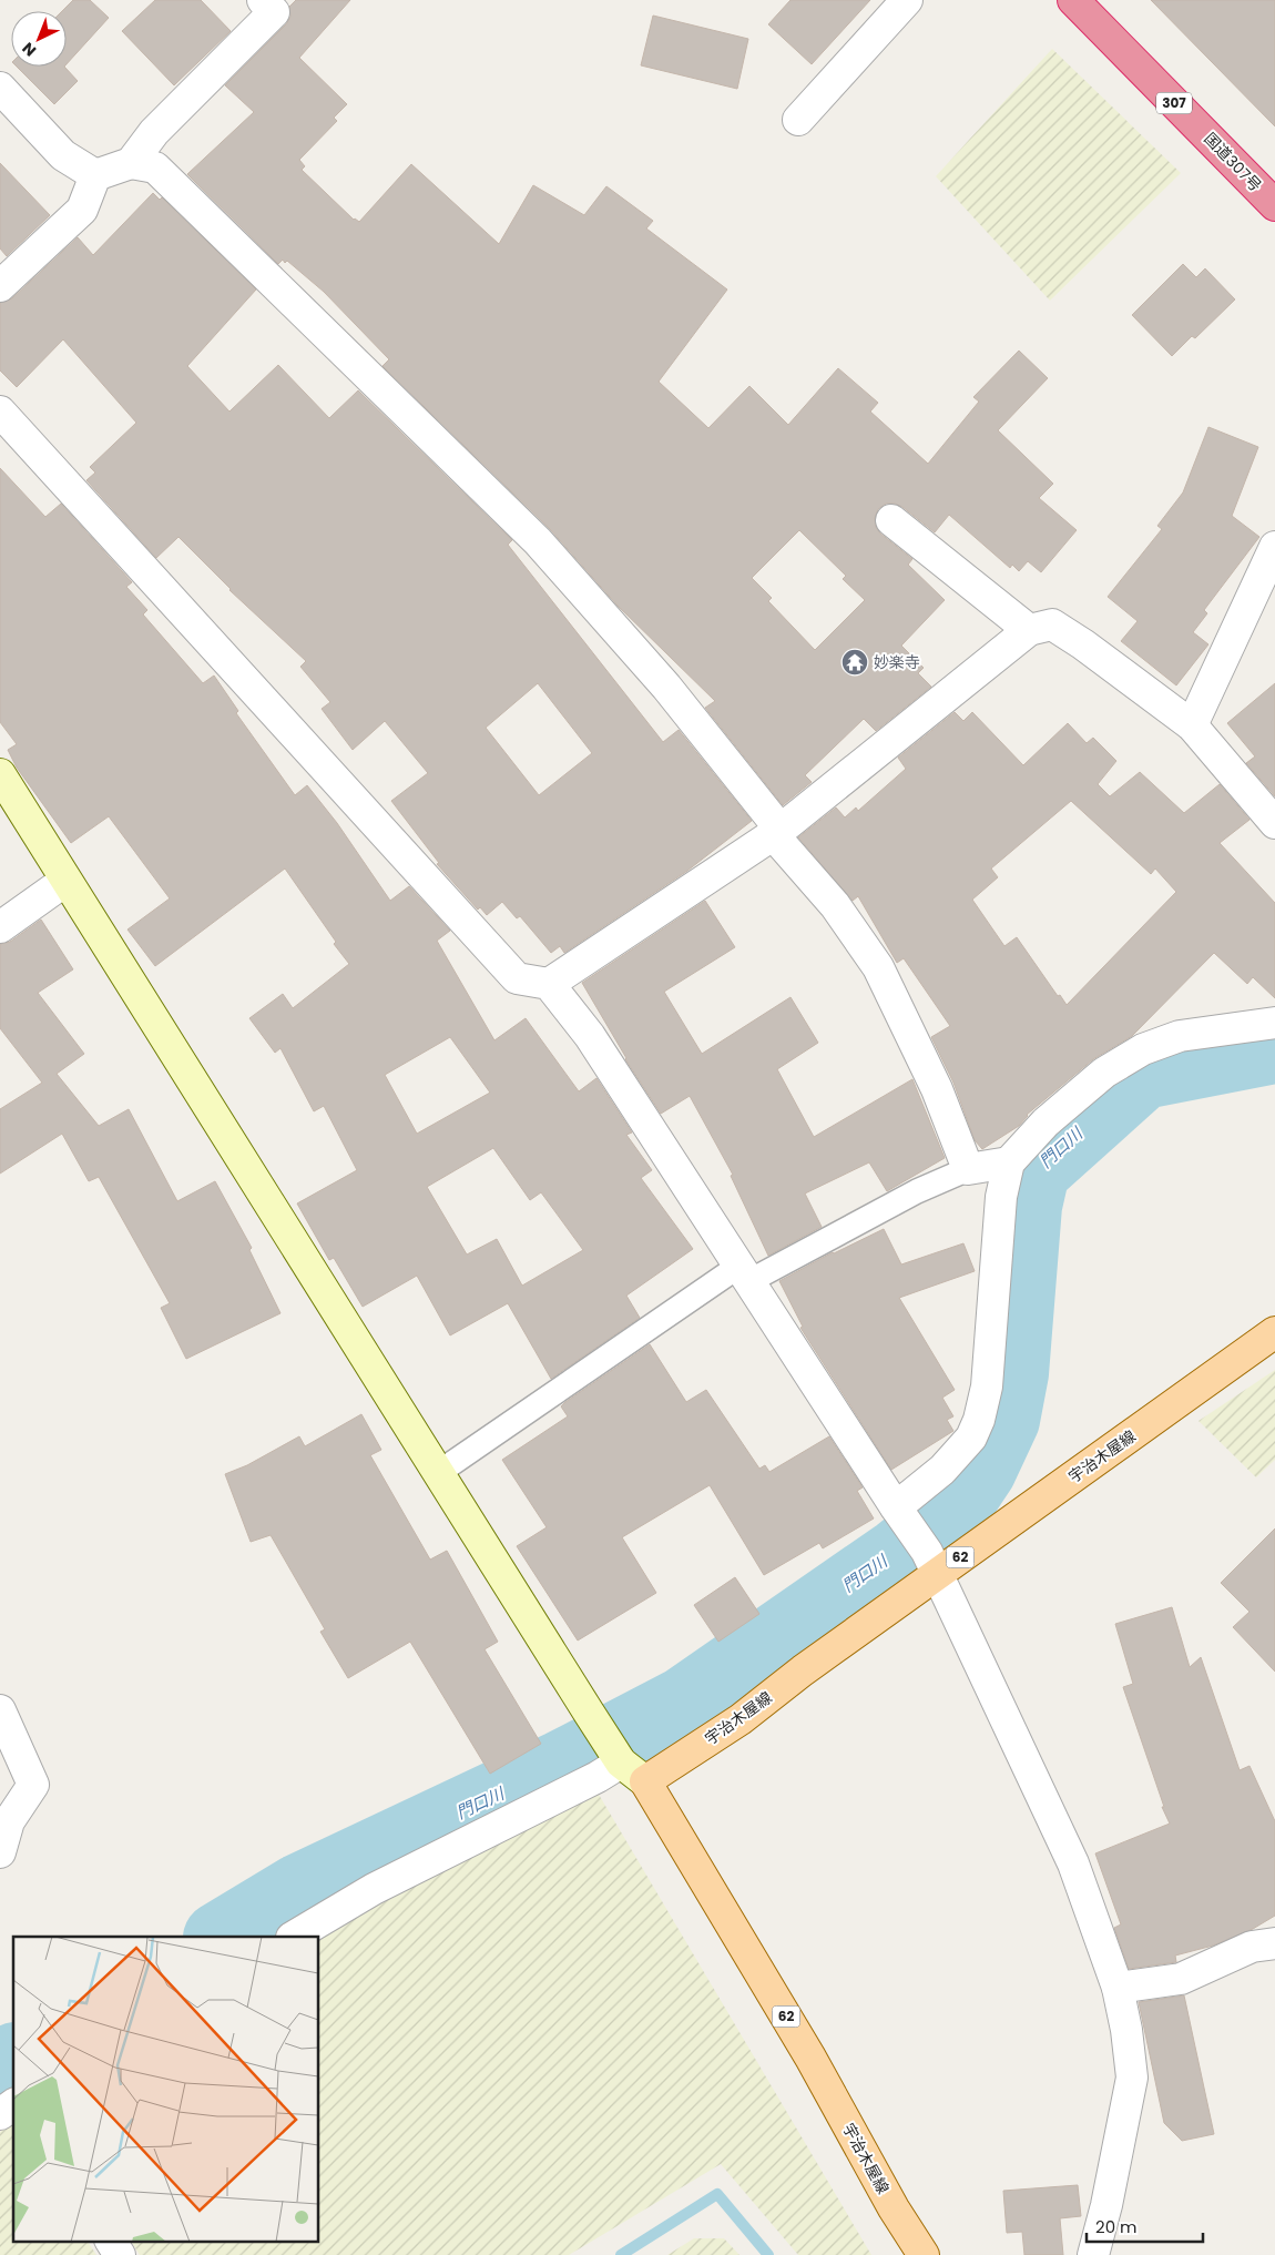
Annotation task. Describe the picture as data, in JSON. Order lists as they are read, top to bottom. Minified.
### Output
{"streets":{"highway":["307","国道307号"],"main road":["宇治木屋線","62"]},"water":["門口川"],"places":{"temple":["妙楽寺"]},"scale_bar":"20 m","north":"bottom left"}
